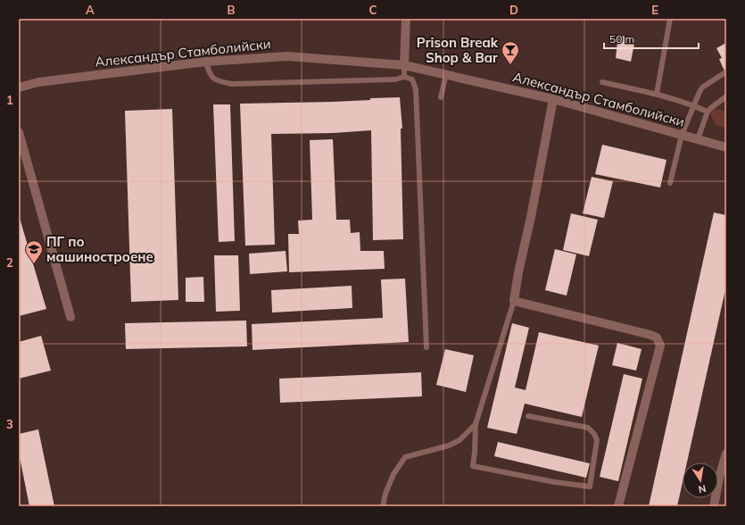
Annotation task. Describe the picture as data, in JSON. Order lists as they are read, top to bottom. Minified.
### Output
{"streets":{"street":["Александър Стамболийски"]},"places":{"bar":["Prison Break Shop & Bar"],"school or university":["ПГ по машиностроене"]},"scale_bar":"50 m","north":"bottom","grid":{"columns":["A","B","C","D","E"],"rows":["1","2","3"]}}
